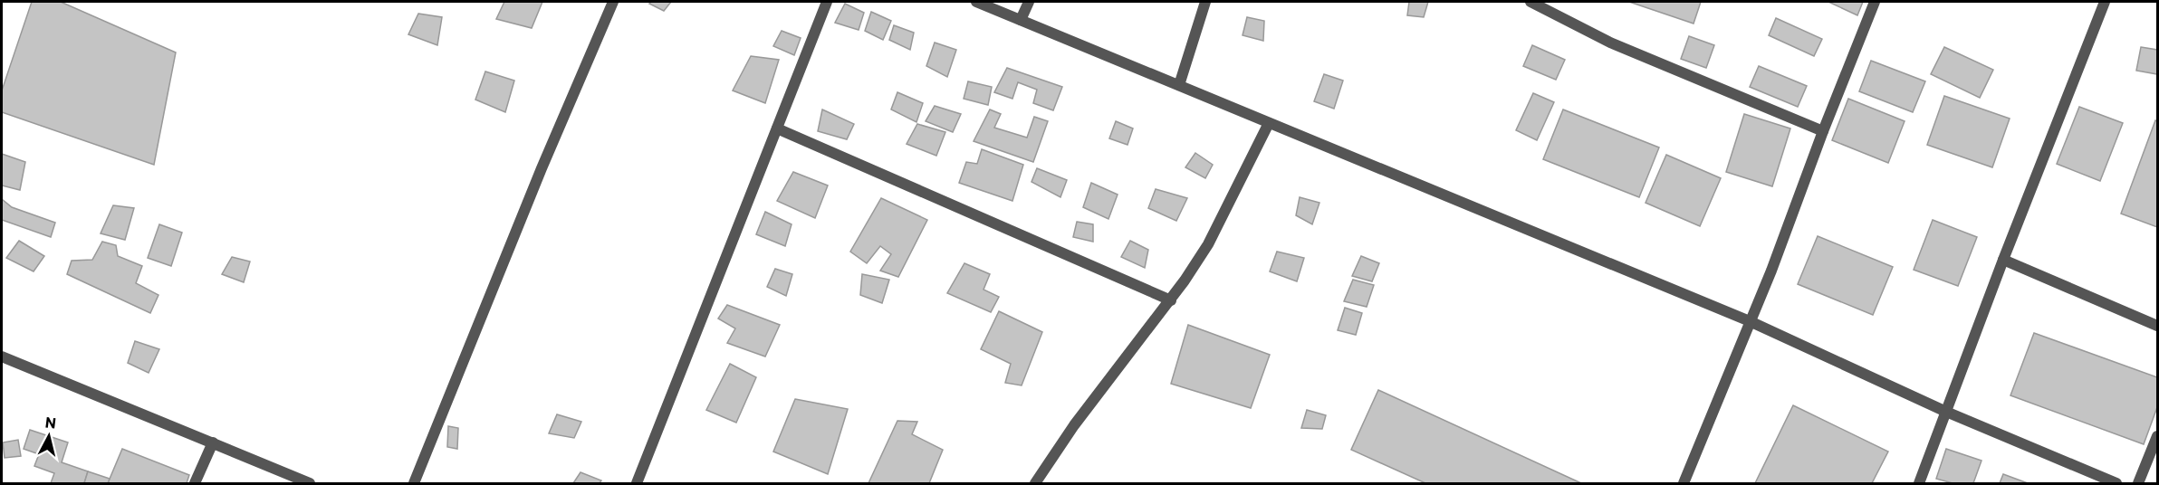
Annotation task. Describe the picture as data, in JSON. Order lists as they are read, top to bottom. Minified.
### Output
{"north":"top"}
